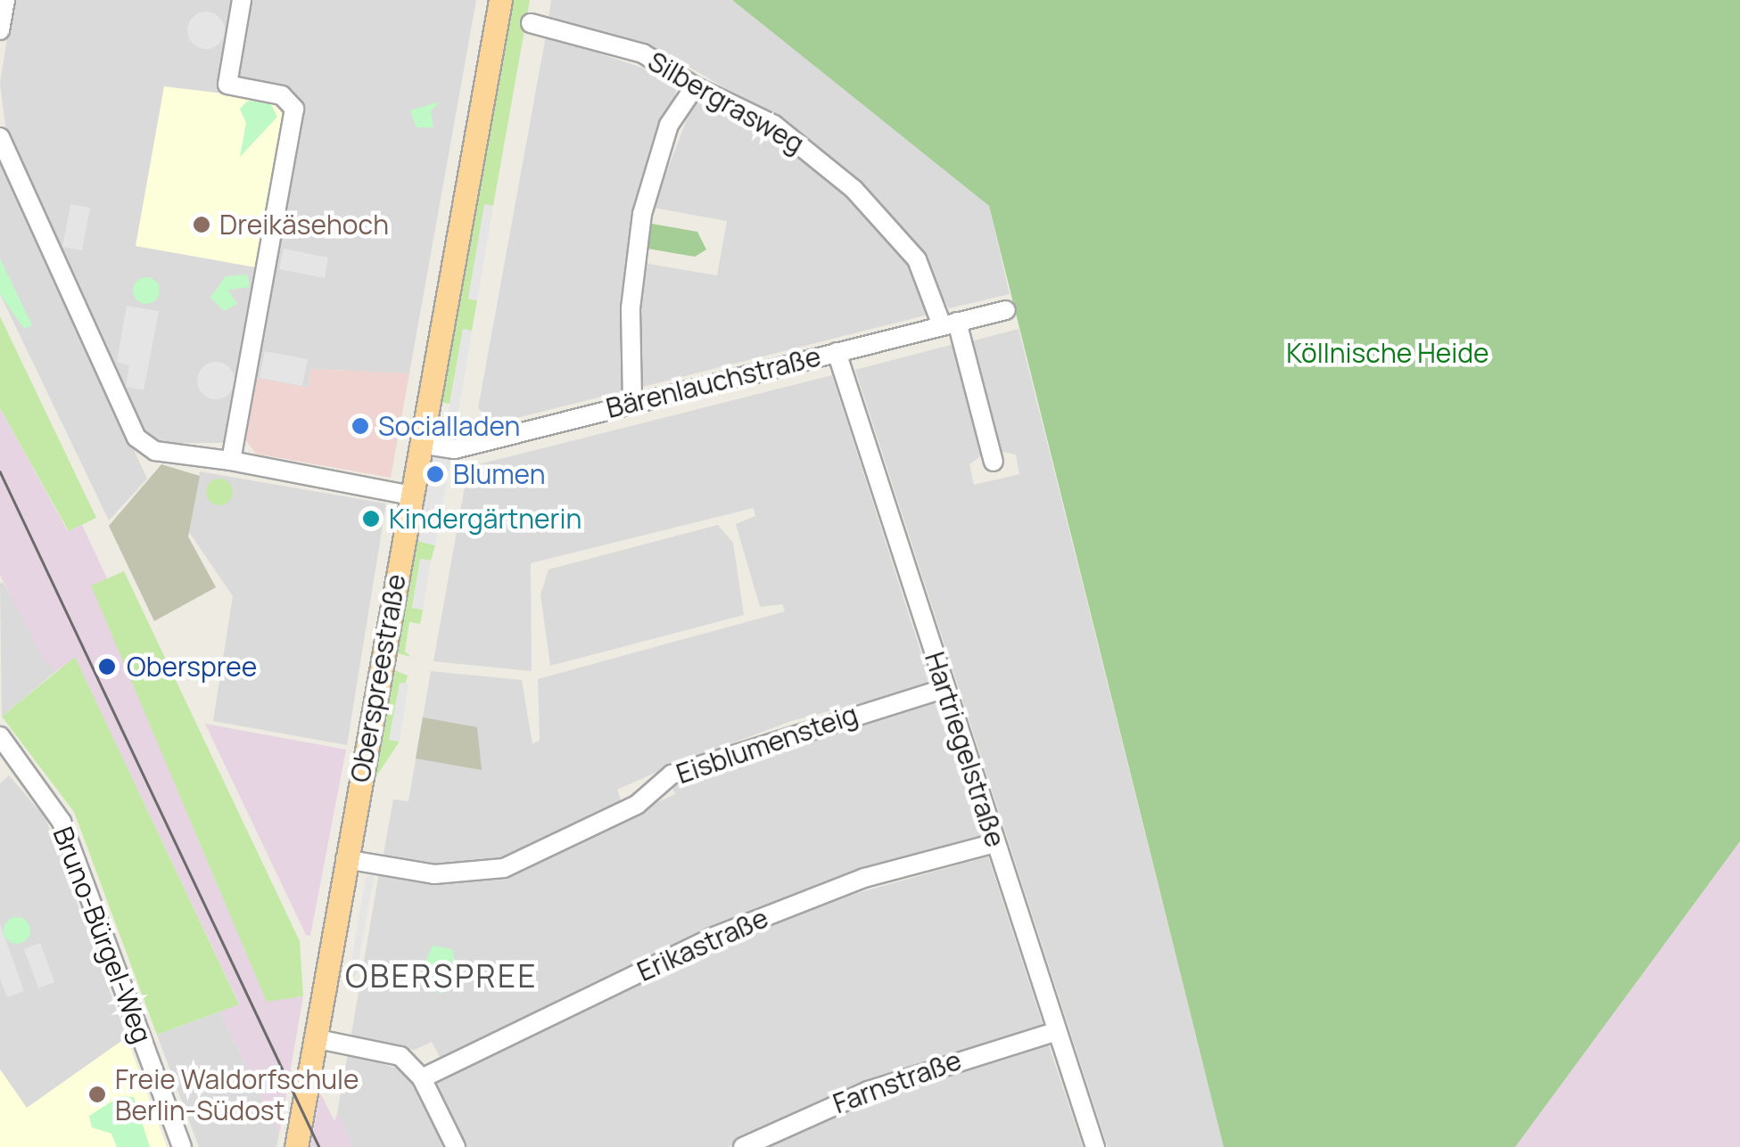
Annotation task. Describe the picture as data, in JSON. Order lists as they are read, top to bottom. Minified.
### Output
{"streets":{"main road":["Oberspreestraße"],"street":["Silbergrasweg","Bärenlauchstraße","Eisblumensteig","Hartriegelstraße","Bruno-Bürgel-Weg","Erikastraße","Farnstraße"]},"crossings":[["Silbergrasweg","Bärenlauchstraße"],["Bärenlauchstraße","Oberspreestraße"],["Bärenlauchstraße","Hartriegelstraße"],["Oberspreestraße","Eisblumensteig"],["Eisblumensteig","Hartriegelstraße"],["Hartriegelstraße","Erikastraße"],["Hartriegelstraße","Farnstraße"]],"districts":["OBERSPREE"],"parks":["Köllnische Heide"],"places":["Dreikäsehoch","Socialladen","Blumen","Kindergärtnerin","Oberspree","Freie Waldorfschule Berlin-Südost"]}
